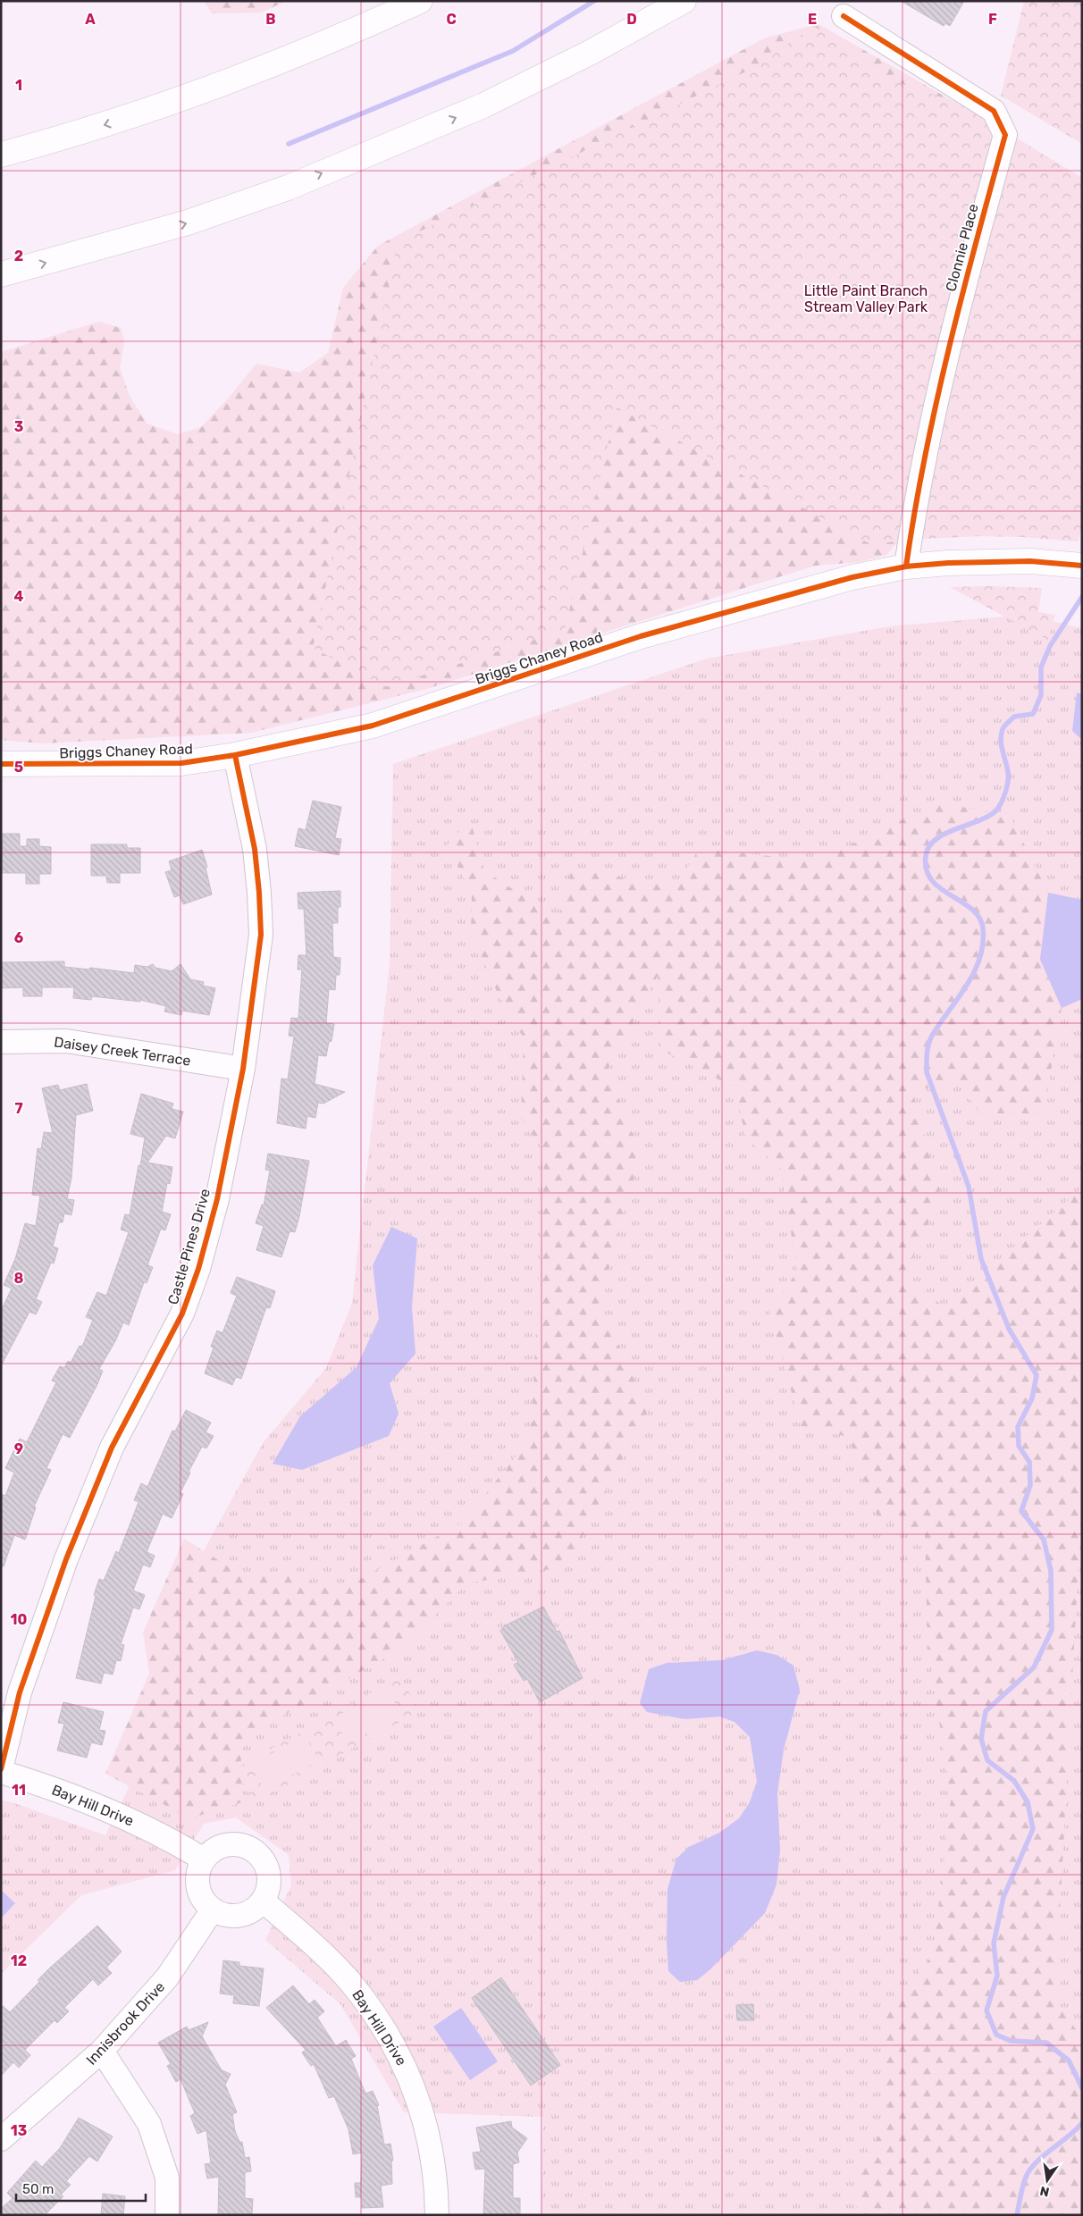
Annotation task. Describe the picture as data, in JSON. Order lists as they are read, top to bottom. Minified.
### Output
{"streets":{"main road":["Briggs Chaney Road"],"street":["Clonnie Place","Daisey Creek Terrace","Castle Pines Drive","Bay Hill Drive","Innisbrook Drive"]},"crossings":[["Clonnie Place","Briggs Chaney Road"],["Briggs Chaney Road","Castle Pines Drive"],["Daisey Creek Terrace","Castle Pines Drive"],["Castle Pines Drive","Bay Hill Drive"],["Bay Hill Drive","Innisbrook Drive"]],"parks":["Little Paint Branch Stream Valley Park"],"scale_bar":"50 m","north":"bottom","grid":{"columns":["A","B","C","D","E","F"],"rows":["1","2","3","4","5","6","7","8","9","10","11","12","13"]}}
